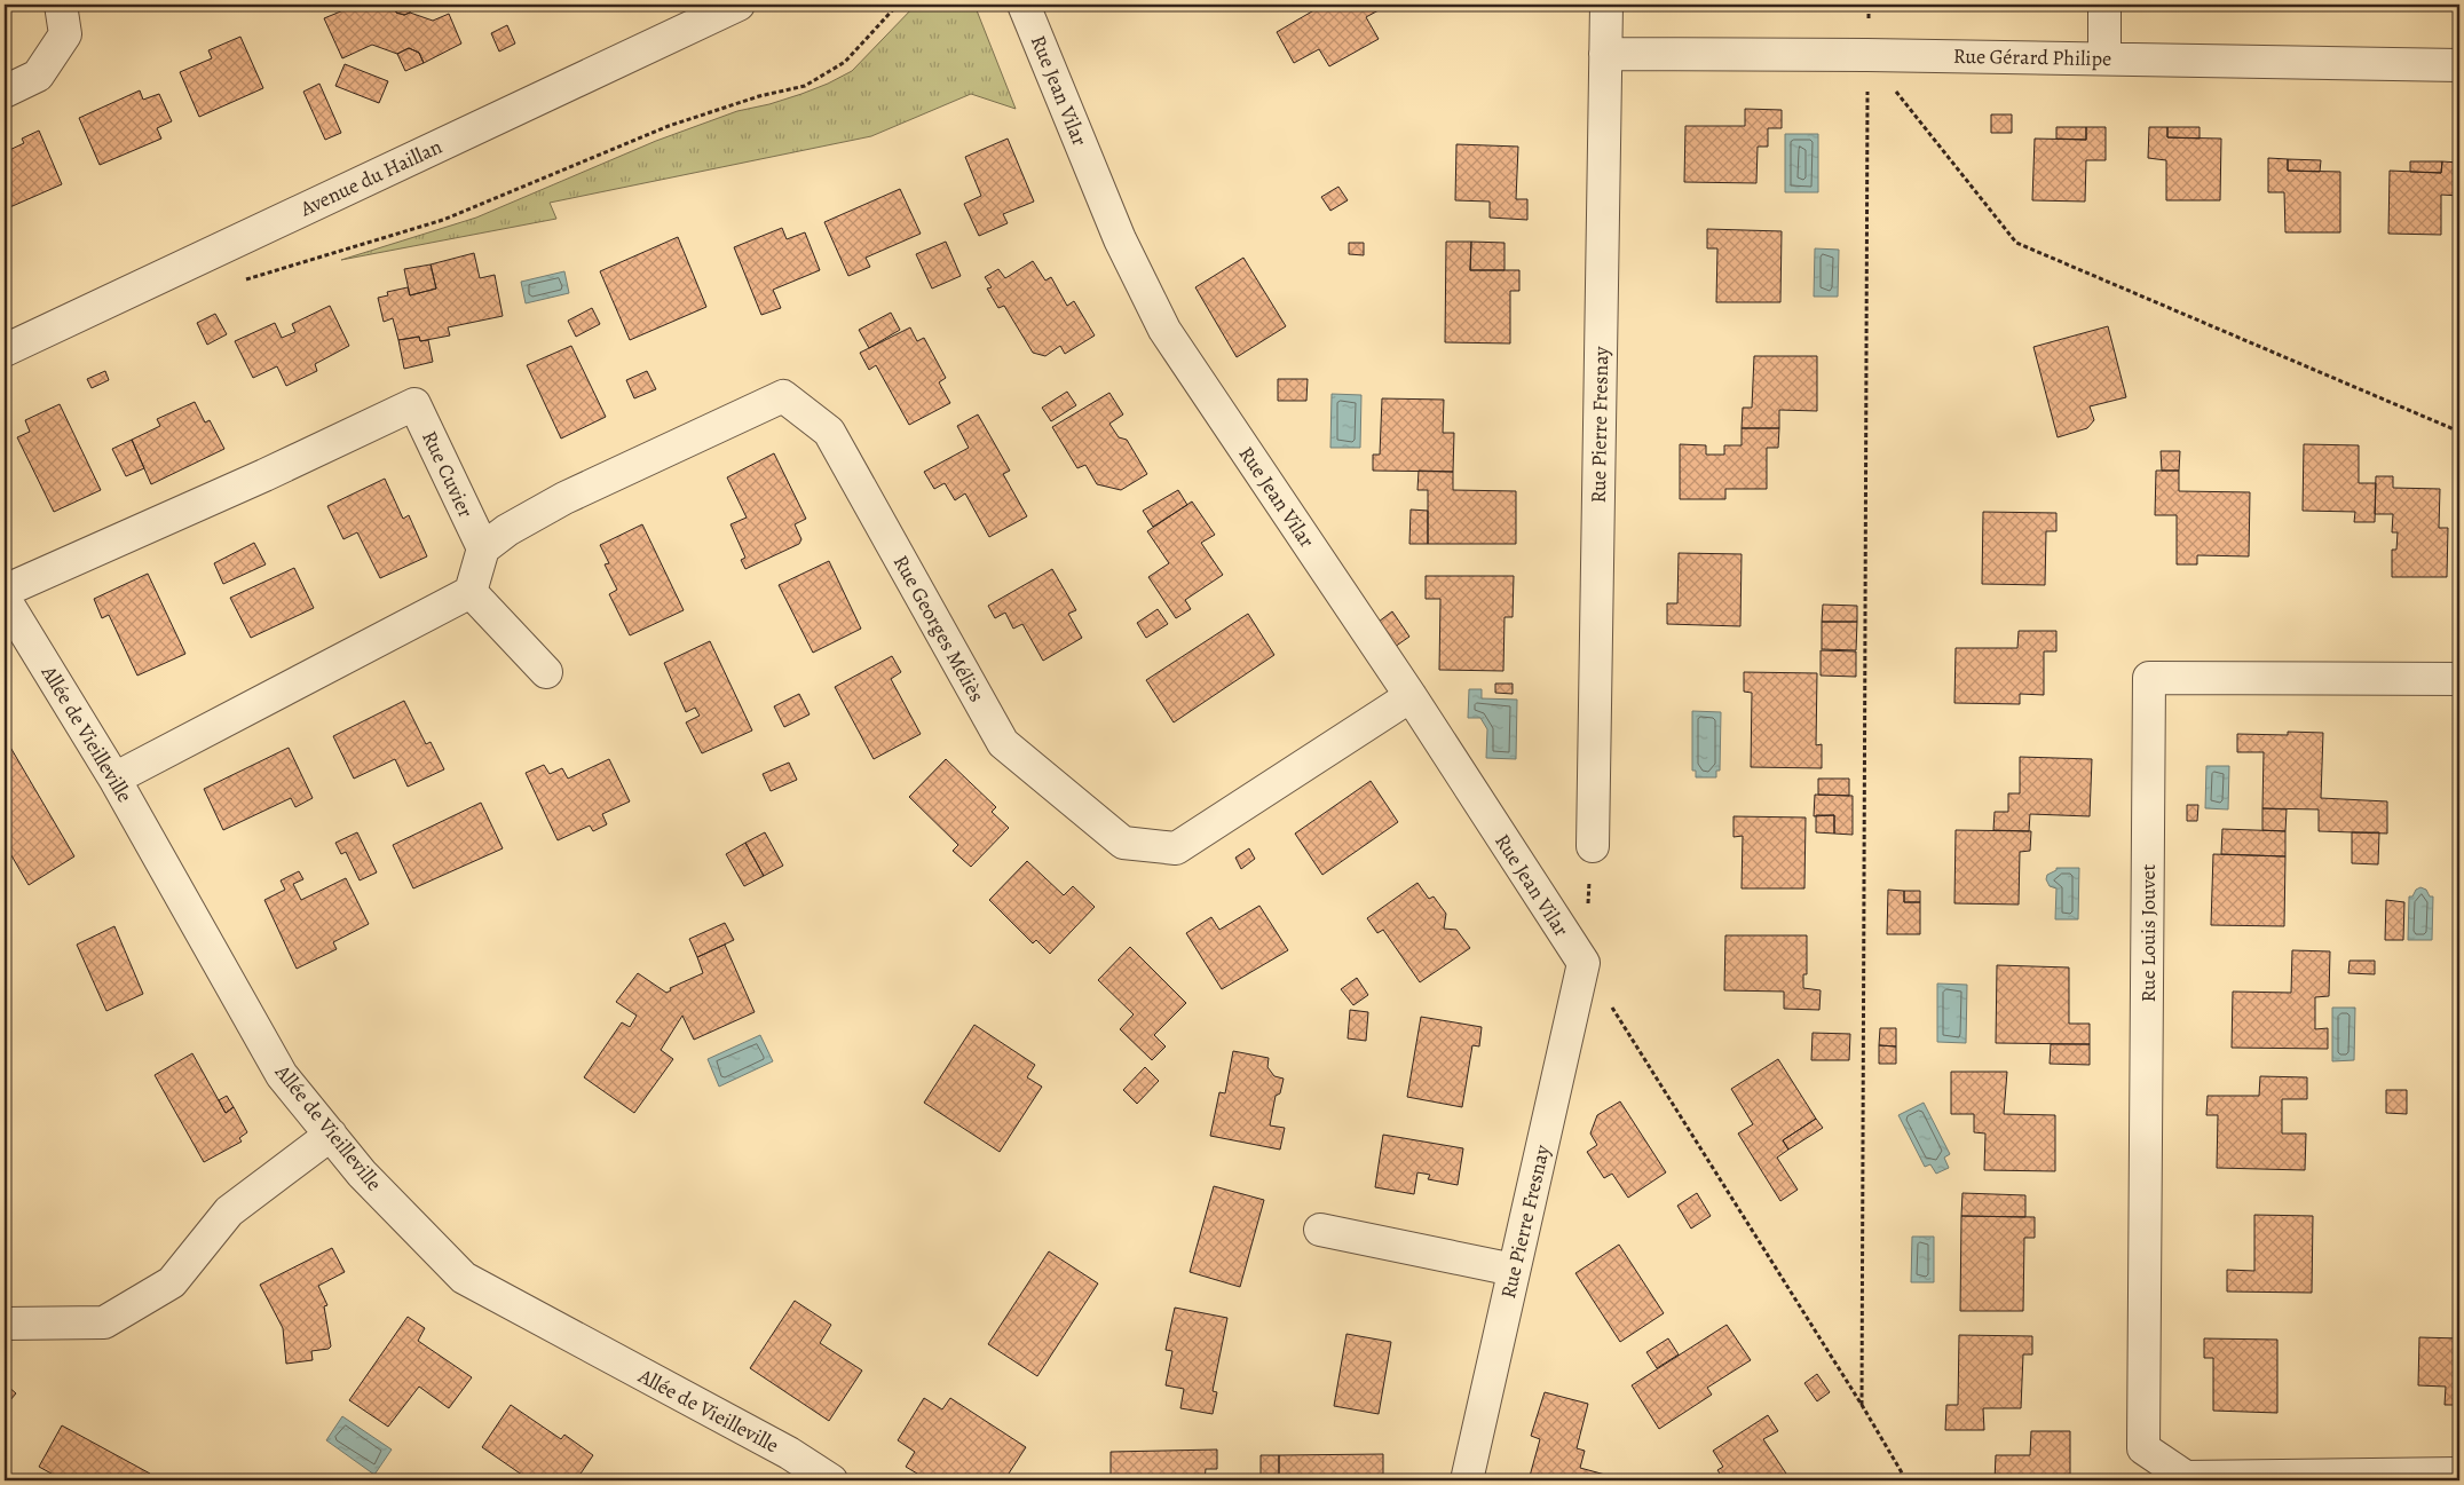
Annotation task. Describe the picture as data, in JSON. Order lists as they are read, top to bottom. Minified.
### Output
{"streets":{"street":["Rue Gérard Philipe","Rue Jean Vilar","Avenue du Haillan","Rue Pierre Fresnay","Rue Cuvier","Rue Georges Méliès","Allée de Vieilleville","Rue Louis Jouvet"]},"crossings":[["Rue Gérard Philipe","Rue Pierre Fresnay"],["Rue Jean Vilar","Rue Pierre Fresnay"],["Rue Jean Vilar","Rue Georges Méliès"],["Rue Cuvier","Rue Georges Méliès"]]}
